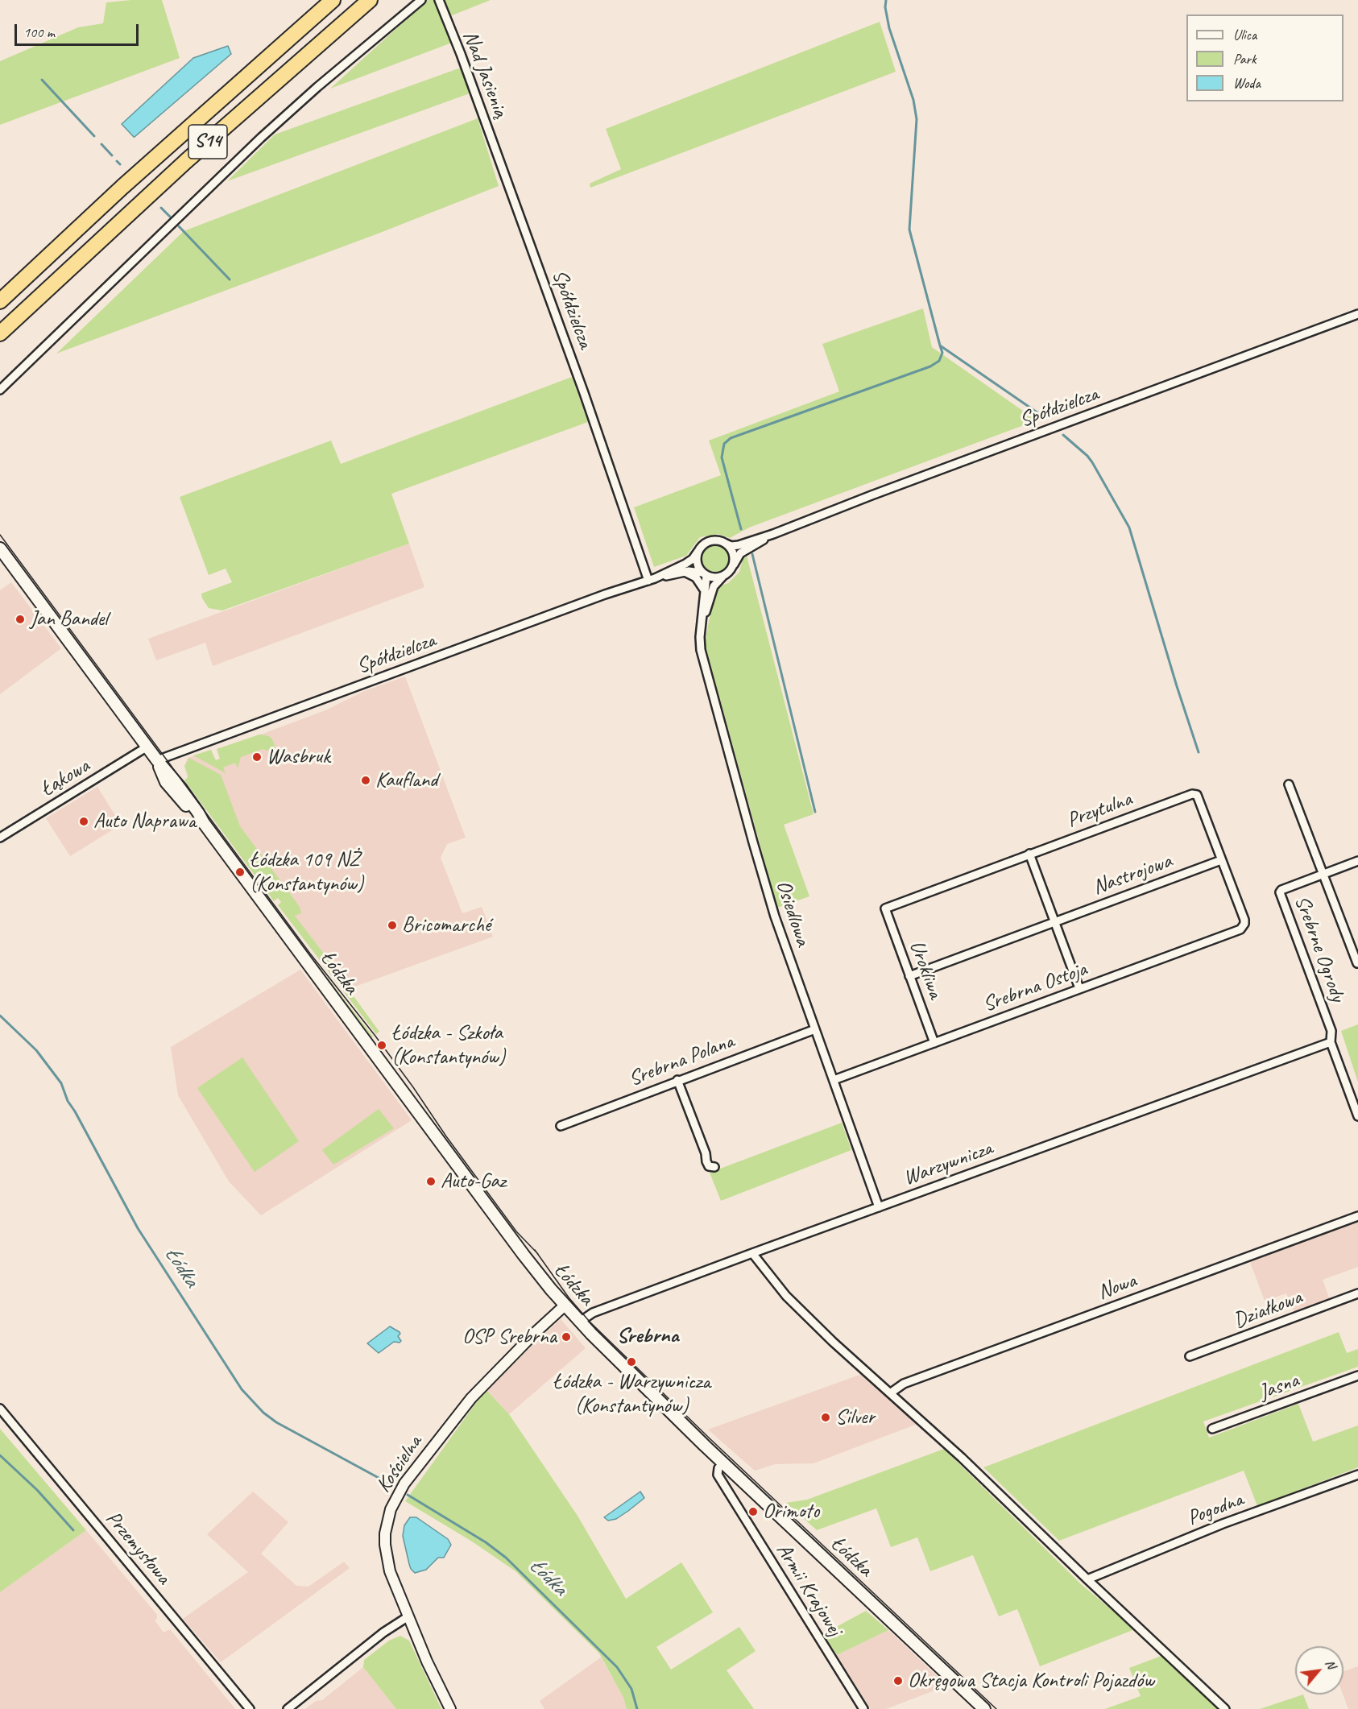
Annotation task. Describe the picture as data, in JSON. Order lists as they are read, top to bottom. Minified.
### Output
{"streets":{"highway":["S14"],"main road":["Łódzka"],"street":["Nad Jasienią","Spółdzielcza","Łąkowa","Przytulna","Nastrojowa","Osiedlowa","Srebrne Ogrody","Urokliwa","Srebrna Ostoja","Srebrna Polana","Warzywnicza","Nowa","Działkowa","Jasna","Kościelna","Pogodna","Przemysłowa","Armii Krajowej"]},"crossings":[["Nad Jasienią","Spółdzielcza"],["Spółdzielcza","Łódzka"],["Łąkowa","Łódzka"],["Przytulna","Nastrojowa"],["Przytulna","Urokliwa"],["Przytulna","Srebrna Ostoja"],["Nastrojowa","Urokliwa"],["Osiedlowa","Srebrna Ostoja"],["Osiedlowa","Srebrna Polana"],["Osiedlowa","Warzywnicza"],["Srebrne Ogrody","Warzywnicza"],["Urokliwa","Srebrna Ostoja"],["Łódzka","Warzywnicza"],["Łódzka","Kościelna"],["Łódzka","Armii Krajowej"]],"districts":["Srebrna"],"water":["Łódka"],"places":["Jan Bandel","Wasbruk","Kaufland","Auto Naprawa","Łódzka 109 NŻ (Konstantynów)","Bricomarché","Łódzka - Szkoła (Konstantynów)","Auto-Gaz","OSP Srebrna","Łódzka - Warzywnicza (Konstantynów)","Silver","Orimoto","Okręgowa Stacja Kontroli Pojazdów"],"legend":["Ulica","Park","Woda"],"scale_bar":"100 m","north":"top right"}
